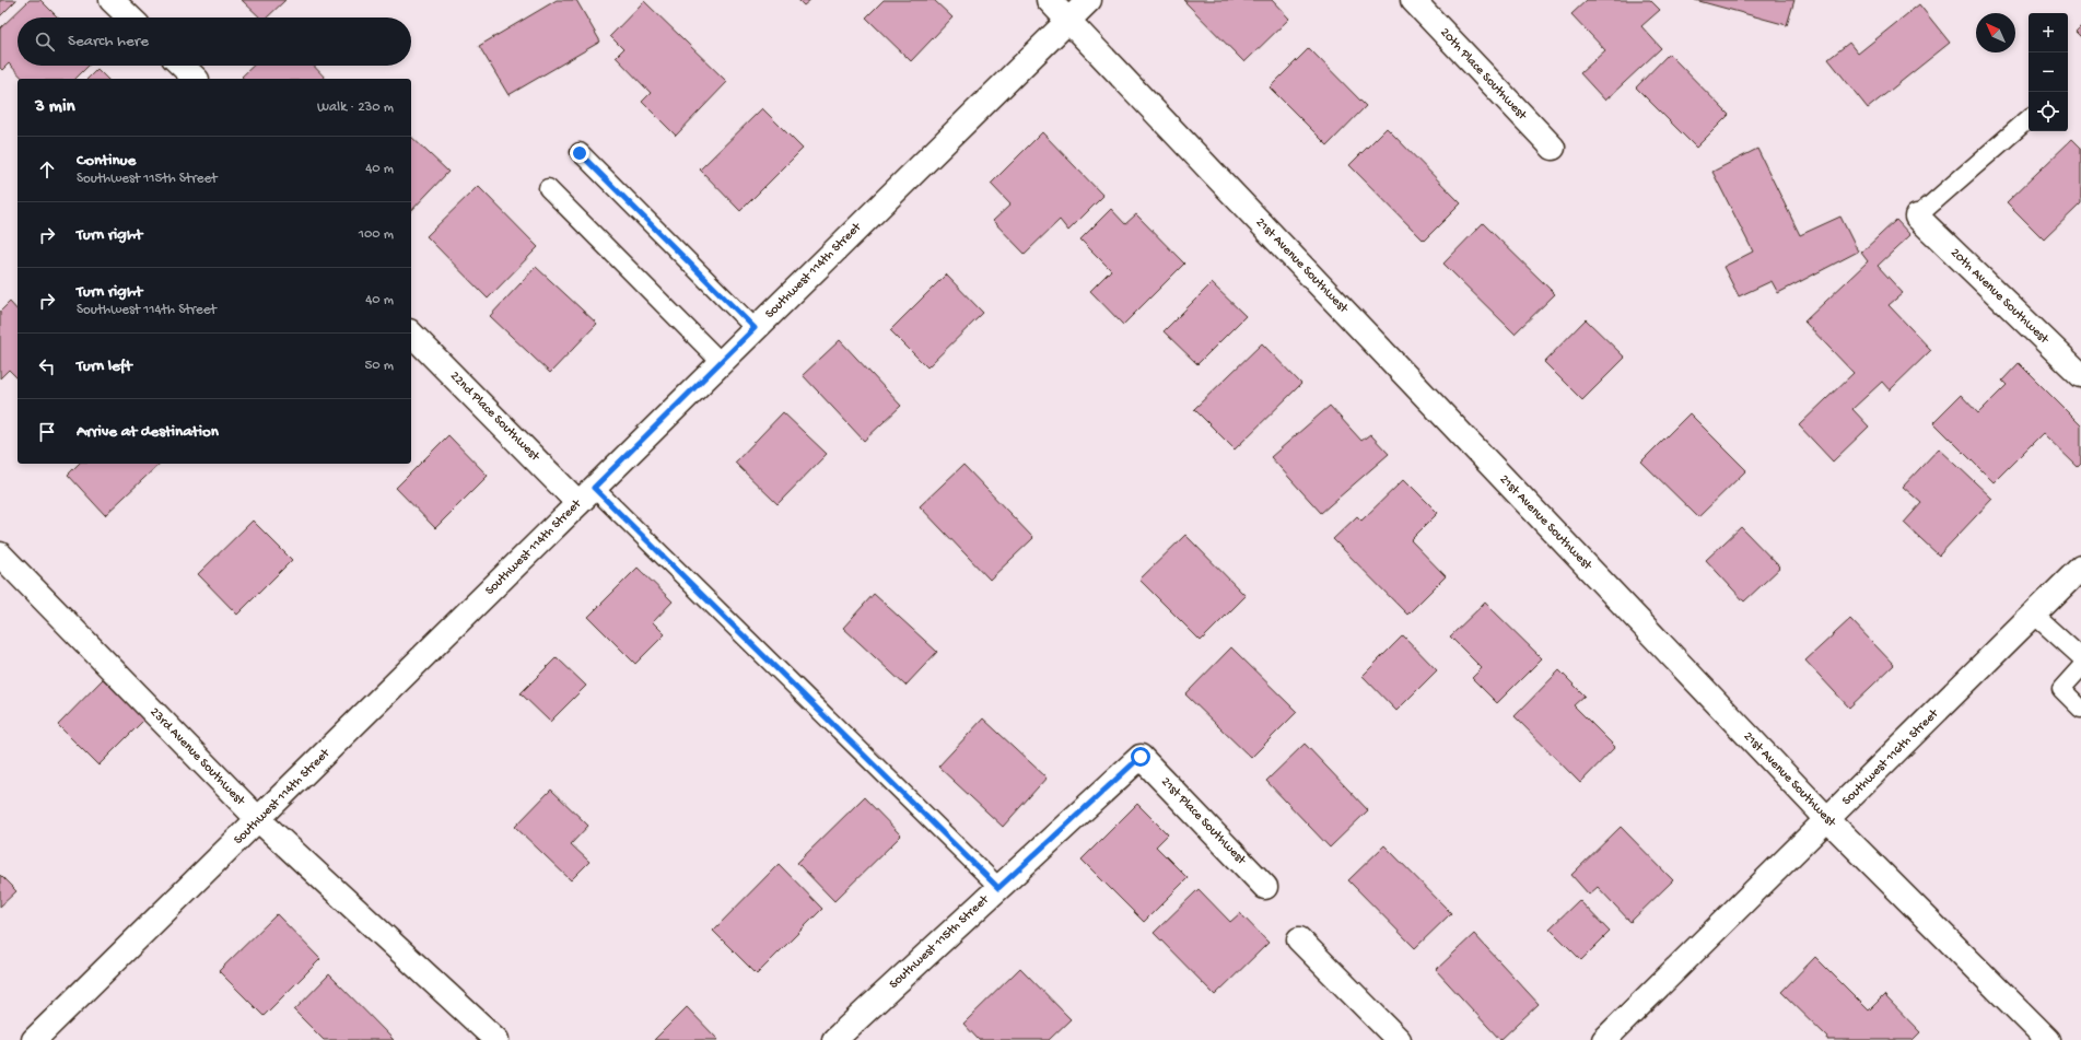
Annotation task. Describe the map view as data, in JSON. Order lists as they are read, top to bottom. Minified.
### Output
{"streets":{"street":["20th Place Southwest","21st Avenue Southwest","Southwest 114th Street","20th Avenue Southwest","22nd Place Southwest","23rd Avenue Southwest","Southwest 116th Street","21st Place Southwest","Southwest 115th Street"]},"crossings":[["21st Avenue Southwest","Southwest 114th Street"],["21st Avenue Southwest","Southwest 116th Street"],["Southwest 114th Street","22nd Place Southwest"],["Southwest 114th Street","23rd Avenue Southwest"],["21st Place Southwest","Southwest 115th Street"]],"north":"top left","page":{"map_buttons":["+","−"],"search":"Search here","heading":["3 min","Walk · 230 m"],"list":[["Continue","Southwest 115th Street","40 m"],["Turn right","100 m"],["Turn right","Southwest 114th Street","40 m"],["Turn left","50 m"],"Arrive at destination"]}}
